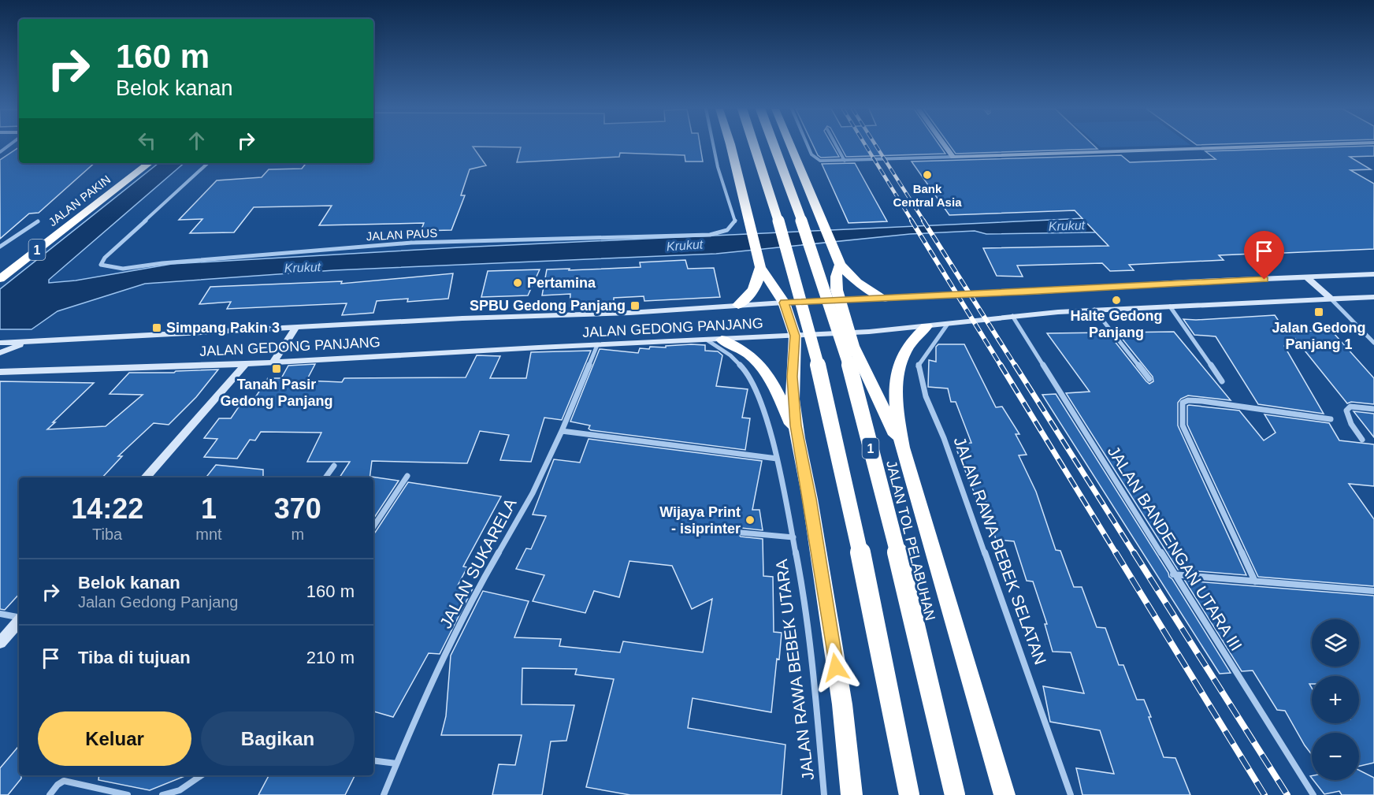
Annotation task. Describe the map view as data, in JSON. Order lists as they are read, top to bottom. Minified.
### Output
{"streets":{"highway":["JALAN PAKIN","1","JALAN TOL PELABUHAN"],"main road":["JALAN GEDONG PANJANG"],"street":["JALAN PAUS","JALAN BANDENGAN UTARA III","JALAN RAWA BEBEK SELATAN","JALAN SUKARELA","JALAN RAWA BEBEK UTARA"]},"crossings":[["JALAN GEDONG PANJANG","JALAN BANDENGAN UTARA III"],["JALAN GEDONG PANJANG","JALAN RAWA BEBEK SELATAN"],["JALAN GEDONG PANJANG","JALAN SUKARELA"],["JALAN GEDONG PANJANG","JALAN RAWA BEBEK UTARA"]],"water":["Krukut"],"places":{"other":["Bank Central Asia","Pertamina","Halte Gedong Panjang","Wijaya Print - isiprinter"],"transit":["SPBU Gedong Panjang","Jalan Gedong Panjang 1","Simpang Pakin 3","Tanah Pasir Gedong Panjang"]},"page":{"turn":["160 m","Belok kanan"],"eta":["14:22","Tiba","1","mnt","370","m"],"list":[{"name":"Belok kanan","note":"Jalan Gedong Panjang","value":"160 m"},{"name":"Tiba di tujuan","value":"210 m"}],"map_buttons":["+","−"],"buttons":["Keluar","Bagikan"]}}
